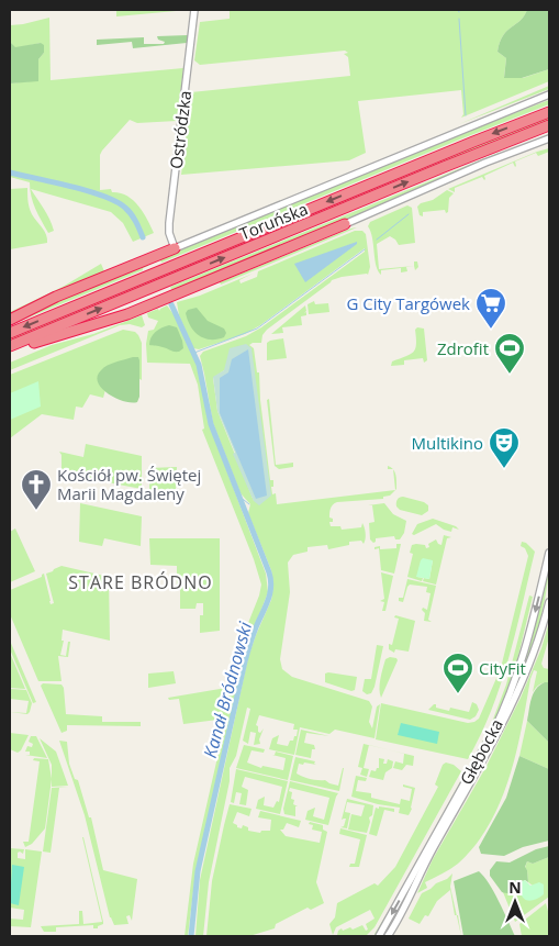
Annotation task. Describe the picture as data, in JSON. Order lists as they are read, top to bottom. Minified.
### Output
{"streets":{"highway":["Toruńska"],"street":["Ostródzka","Głębocka"]},"crossings":[["Ostródzka","Toruńska"]],"districts":["STARE BRÓDNO"],"water":["Kanał Bródnowski"],"places":{"supermarket":["G City Targówek"],"sports":["Zdrofit","CityFit"],"theatre":["Multikino"],"church":["Kościół pw. Świętej Marii Magdaleny"]},"north":"top"}
